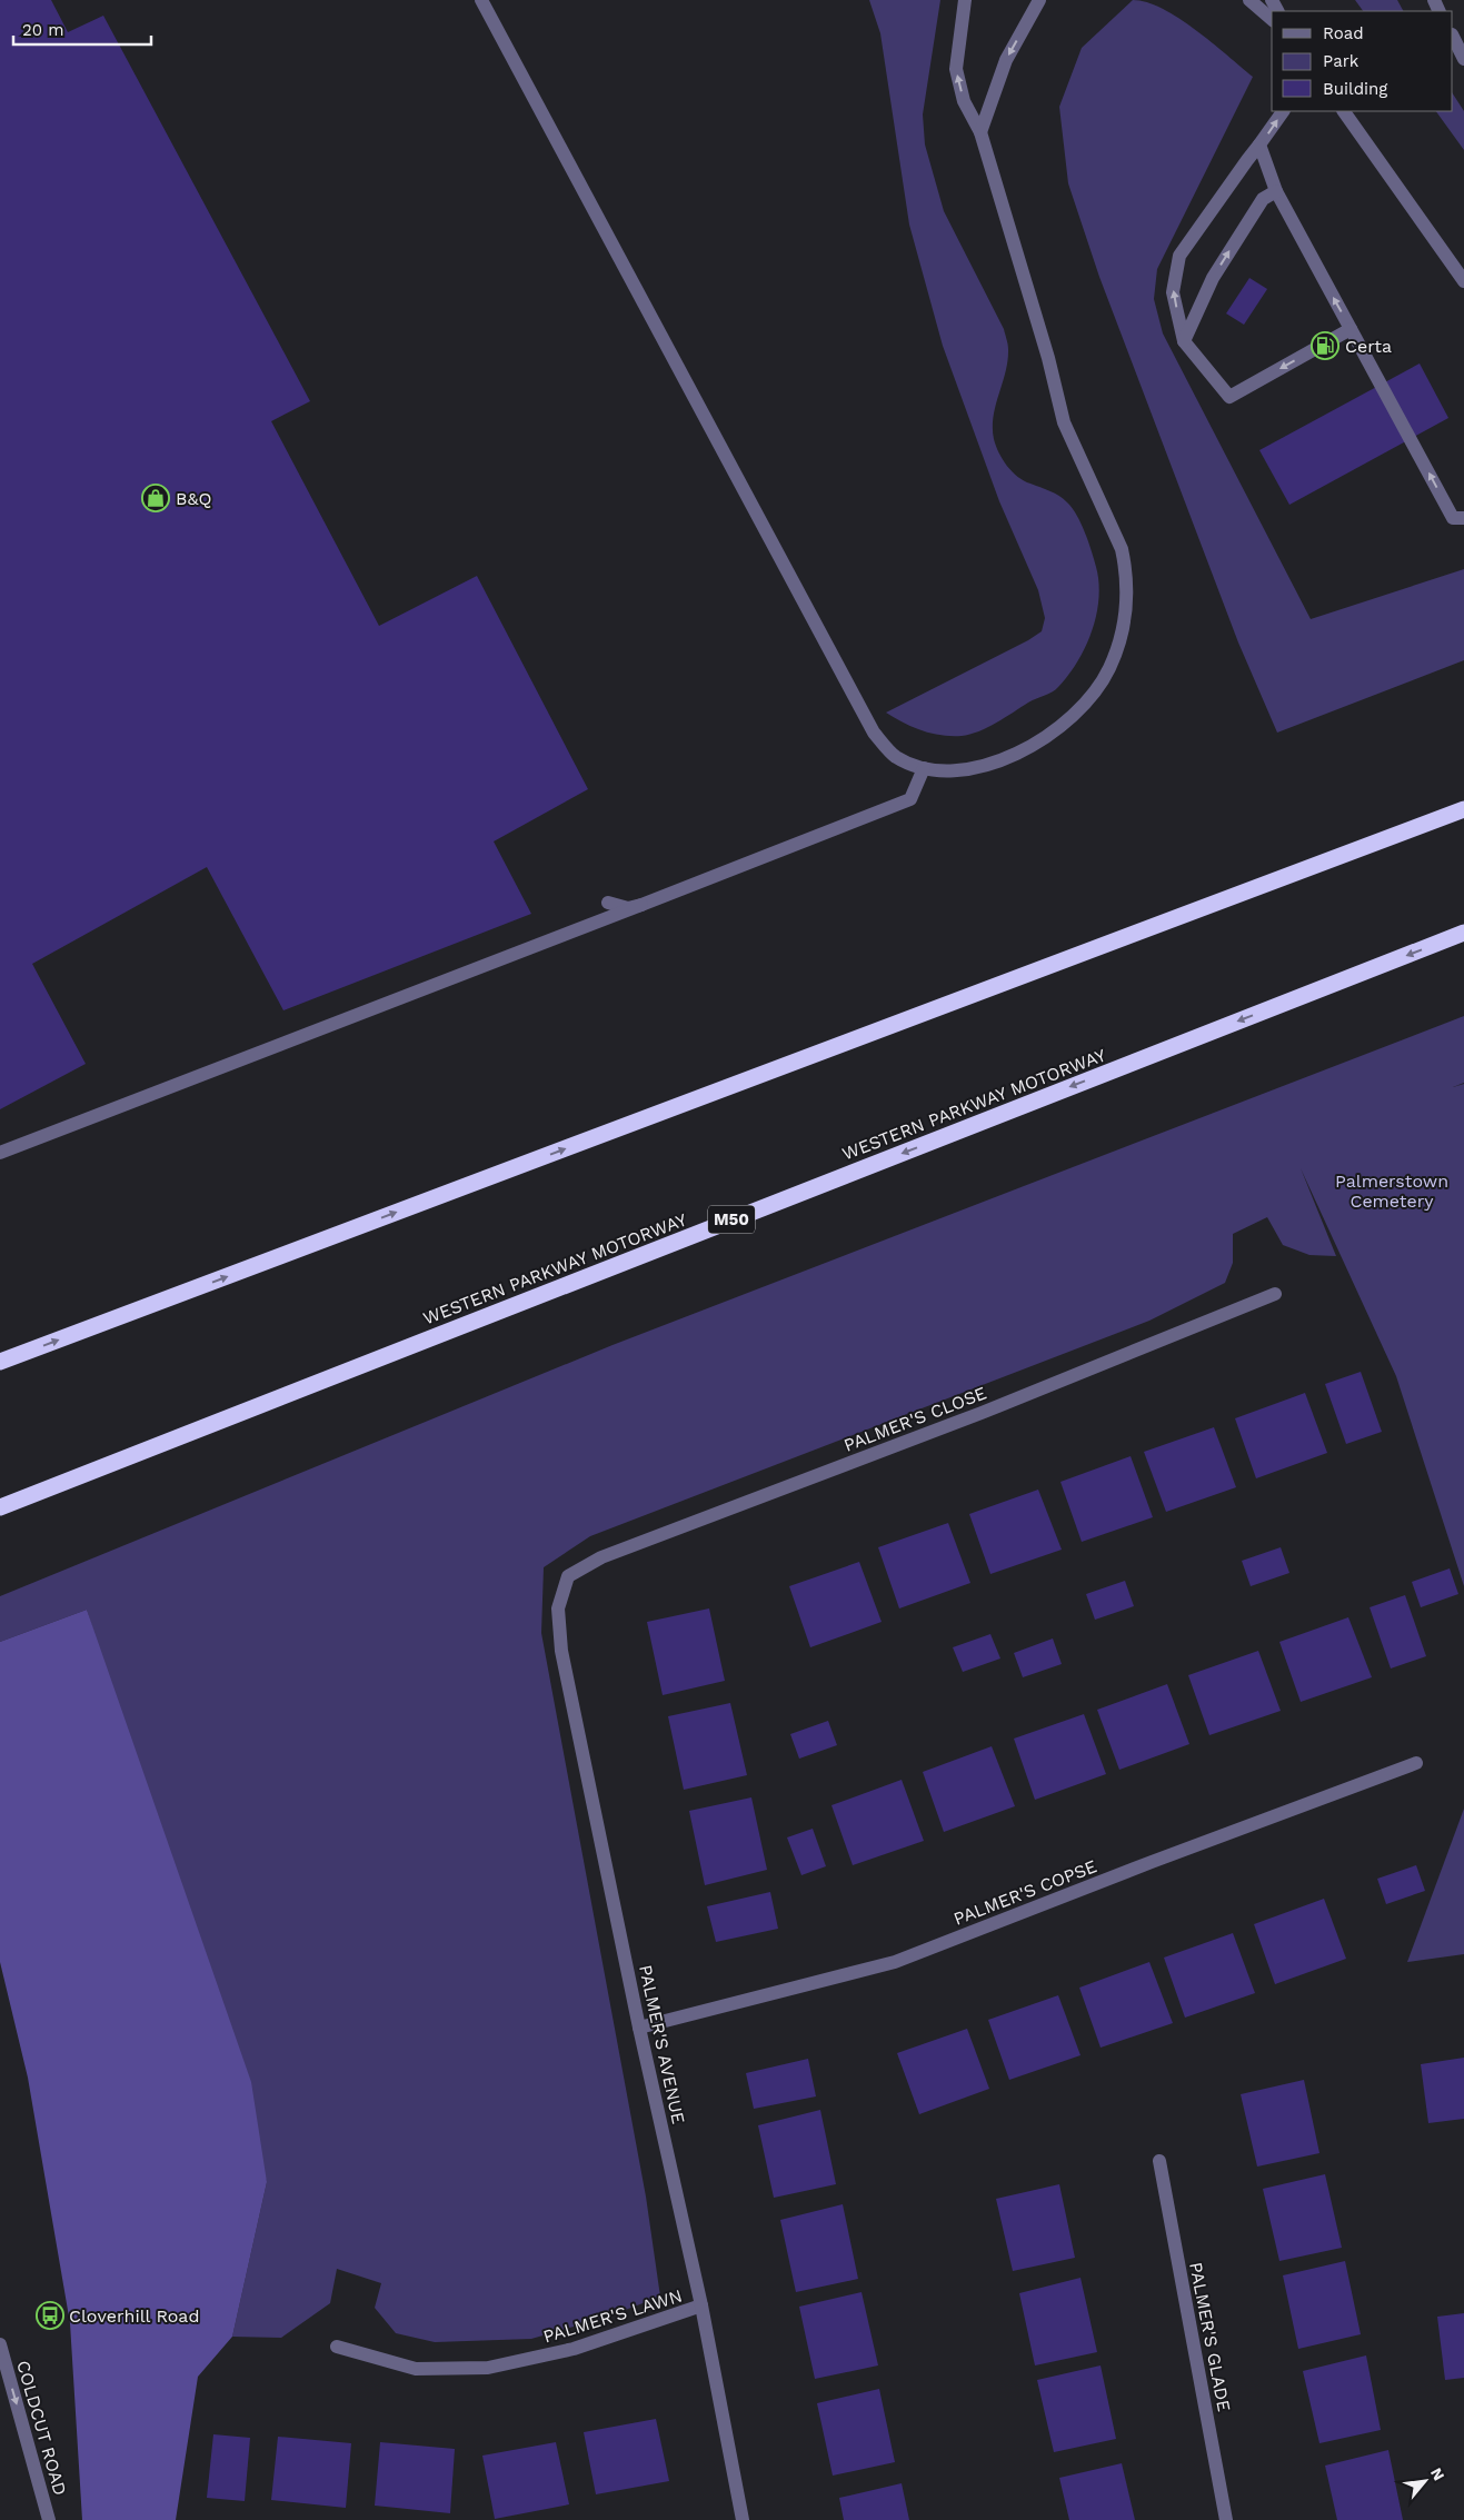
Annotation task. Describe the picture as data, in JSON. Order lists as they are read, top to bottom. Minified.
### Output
{"streets":{"highway":["WESTERN PARKWAY MOTORWAY","M50"],"street":["PALMER'S CLOSE","PALMER'S COPSE","PALMER'S AVENUE","PALMER'S LAWN","PALMER'S GLADE","COLDCUT ROAD"]},"crossings":[["PALMER'S CLOSE","PALMER'S AVENUE"],["PALMER'S COPSE","PALMER'S AVENUE"],["PALMER'S AVENUE","PALMER'S LAWN"]],"one_way":["COLDCUT ROAD"],"parks":["Palmerstown Cemetery"],"places":{"fuel station":["Certa"],"shop":["B&Q"],"bus stop":["Cloverhill Road"]},"legend":["Road","Park","Building"],"scale_bar":"20 m","north":"top right"}
